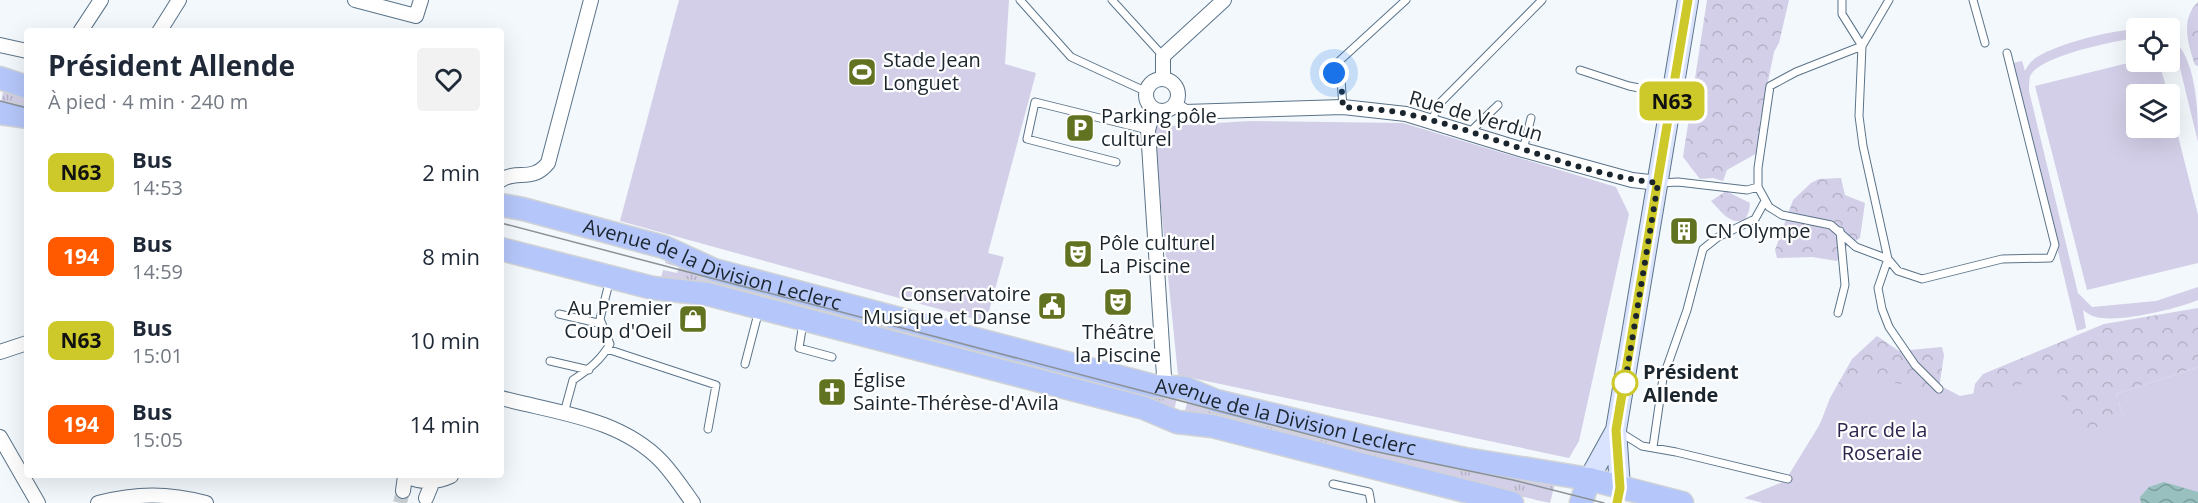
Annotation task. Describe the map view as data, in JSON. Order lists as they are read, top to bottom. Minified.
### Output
{"streets":{"main road":["Avenue de la Division Leclerc"],"street":["Rue de Verdun"]},"parks":["Parc de la Roseraie"],"places":{"sports":["Stade Jean Longuet"],"parking":["Parking pôle culturel"],"building":["CN Olympe"],"theatre":["Pôle culturel La Piscine","Théâtre la Piscine"],"public building":["Conservatoire Musique et Danse"],"shop":["Au Premier Coup d'Oeil"],"other":["Président Allende"],"church":["Église Sainte-Thérèse-d'Avila"]},"lines":["bus line N63"],"page":{"on_map":"N63","heading":["Président Allende","À pied · 4 min · 240 m"],"list":[{"mark":"N63","name":"Bus","note":"14:53","value":"2 min"},{"mark":"194","name":"Bus","note":"14:59","value":"8 min"},{"mark":"N63","name":"Bus","note":"15:01","value":"10 min"},{"mark":"194","name":"Bus","note":"15:05","value":"14 min"}]}}
